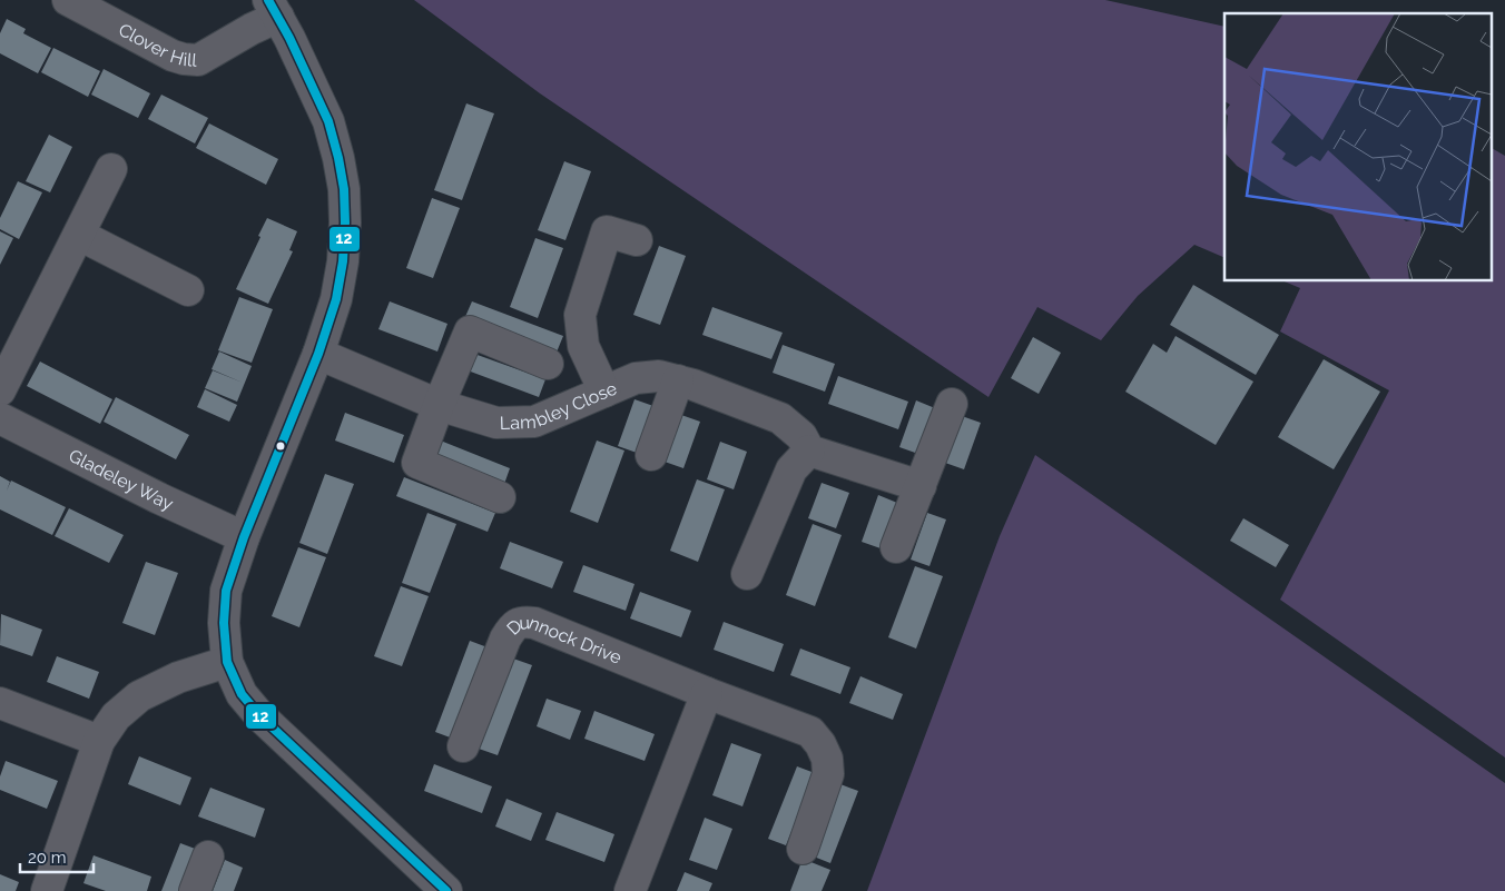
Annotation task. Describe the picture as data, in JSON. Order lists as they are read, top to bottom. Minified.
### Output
{"streets":{"street":["Clover Hill","Lambley Close","Gladeley Way","Dunnock Drive"]},"lines":["transit line 12"],"scale_bar":"20 m"}
